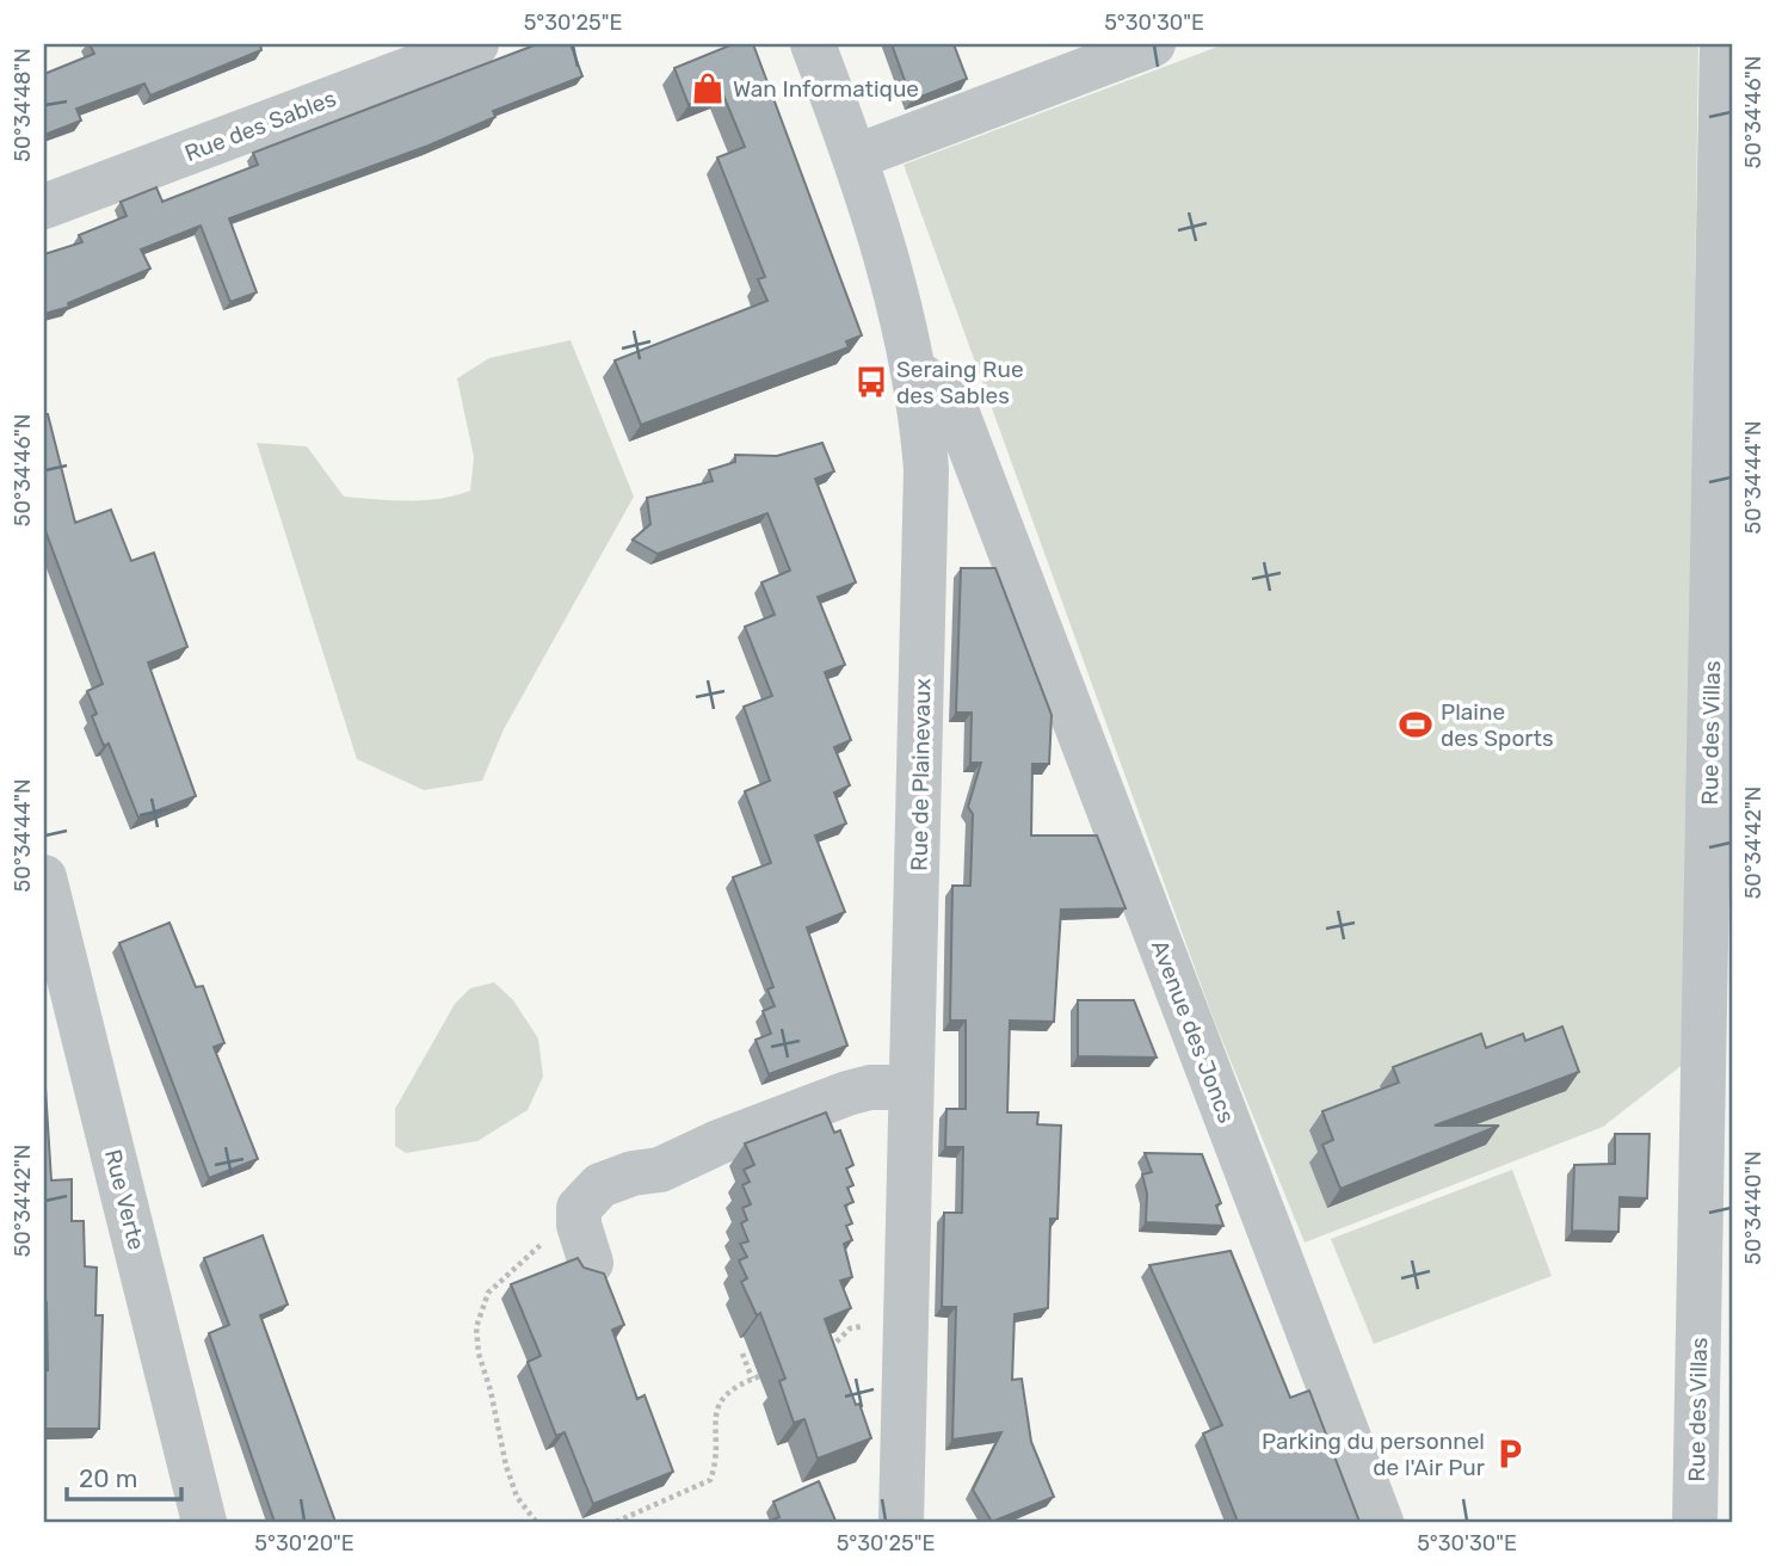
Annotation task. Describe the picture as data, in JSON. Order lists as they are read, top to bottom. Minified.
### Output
{"streets":{"street":["Rue des Sables","Rue des Villas","Rue de Plainevaux","Avenue des Joncs","Rue Verte"]},"crossings":[["Rue de Plainevaux","Avenue des Joncs"]],"places":{"shop":["Wan Informatique"],"bus stop":["Seraing Rue des Sables"],"sports":["Plaine des Sports"],"parking":["Parking du personnel de l'Air Pur"]},"scale_bar":"20 m","coordinates":["5°30'25\"E","5°30'30\"E","50°34'48\"N","50°34'46\"N","50°34'44\"N","50°34'42\"N","50°34'40\"N","5°30'20\"E"]}
